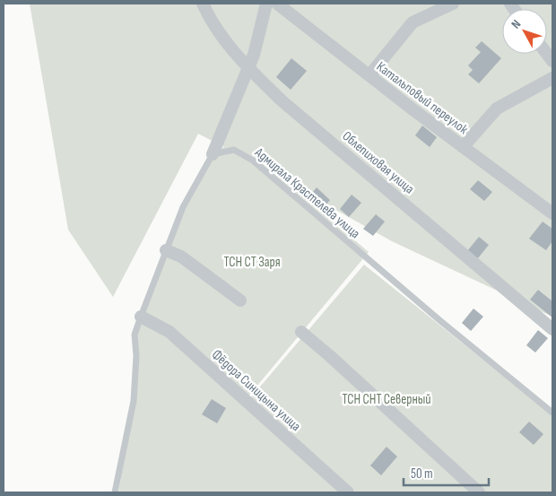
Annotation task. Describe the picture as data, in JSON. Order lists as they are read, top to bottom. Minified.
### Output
{"streets":{"street":["Катальповый переулок","Облепиховая улица","Фёдора Синицына улица"],"lane":["Адмирала Крастелева улица"]},"parks":["ТСН СТ Заря","ТСН СНТ Северный"],"scale_bar":"50 m","north":"top left"}
